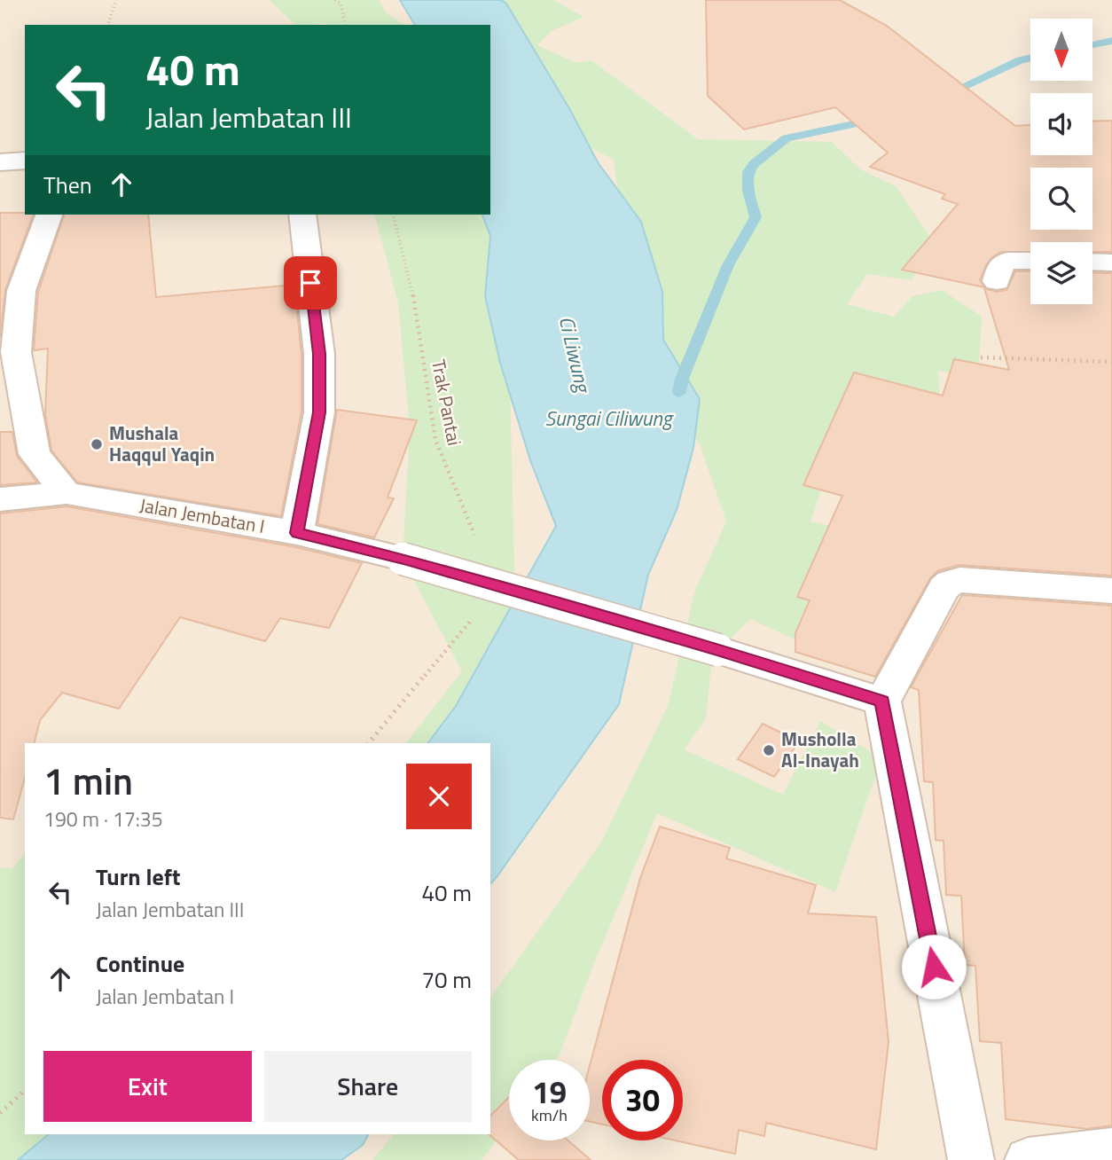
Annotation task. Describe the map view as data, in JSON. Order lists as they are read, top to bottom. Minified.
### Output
{"streets":{"street":["Jalan Jembatan I"],"path":["Trak Pantai"]},"water":["Ci Liwung","Sungai Ciliwung"],"places":["Mushala Haqqul Yaqin","Musholla Al-Inayah"],"north":"bottom","page":{"turn":["40 m","Jalan Jembatan III"],"then":"Then","heading":["1 min","190 m · 17:35"],"list":[{"name":"Turn left","note":"Jalan Jembatan III","value":"40 m"},{"name":"Continue","note":"Jalan Jembatan I","value":"70 m"}],"buttons":["Exit","Share"],"speed":"19 km/h","limit":"30"}}
